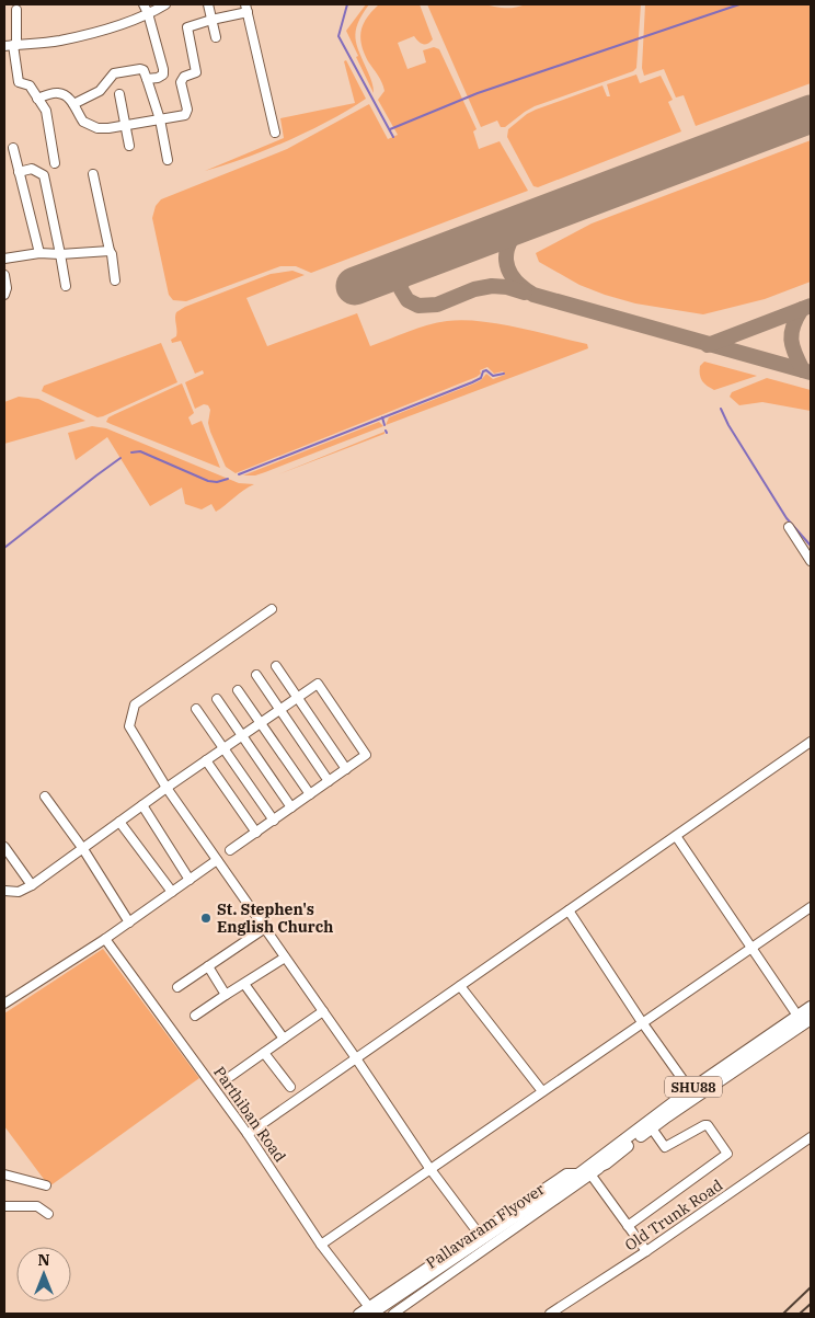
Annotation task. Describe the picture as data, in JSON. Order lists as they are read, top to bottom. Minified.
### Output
{"streets":{"main road":["SHU88","Pallavaram Flyover"],"street":["Parthiban Road","Old Trunk Road"]},"crossings":[["SHU88","Pallavaram Flyover"],["Parthiban Road","Pallavaram Flyover"]],"places":["St. Stephen's English Church"],"north":"top"}
